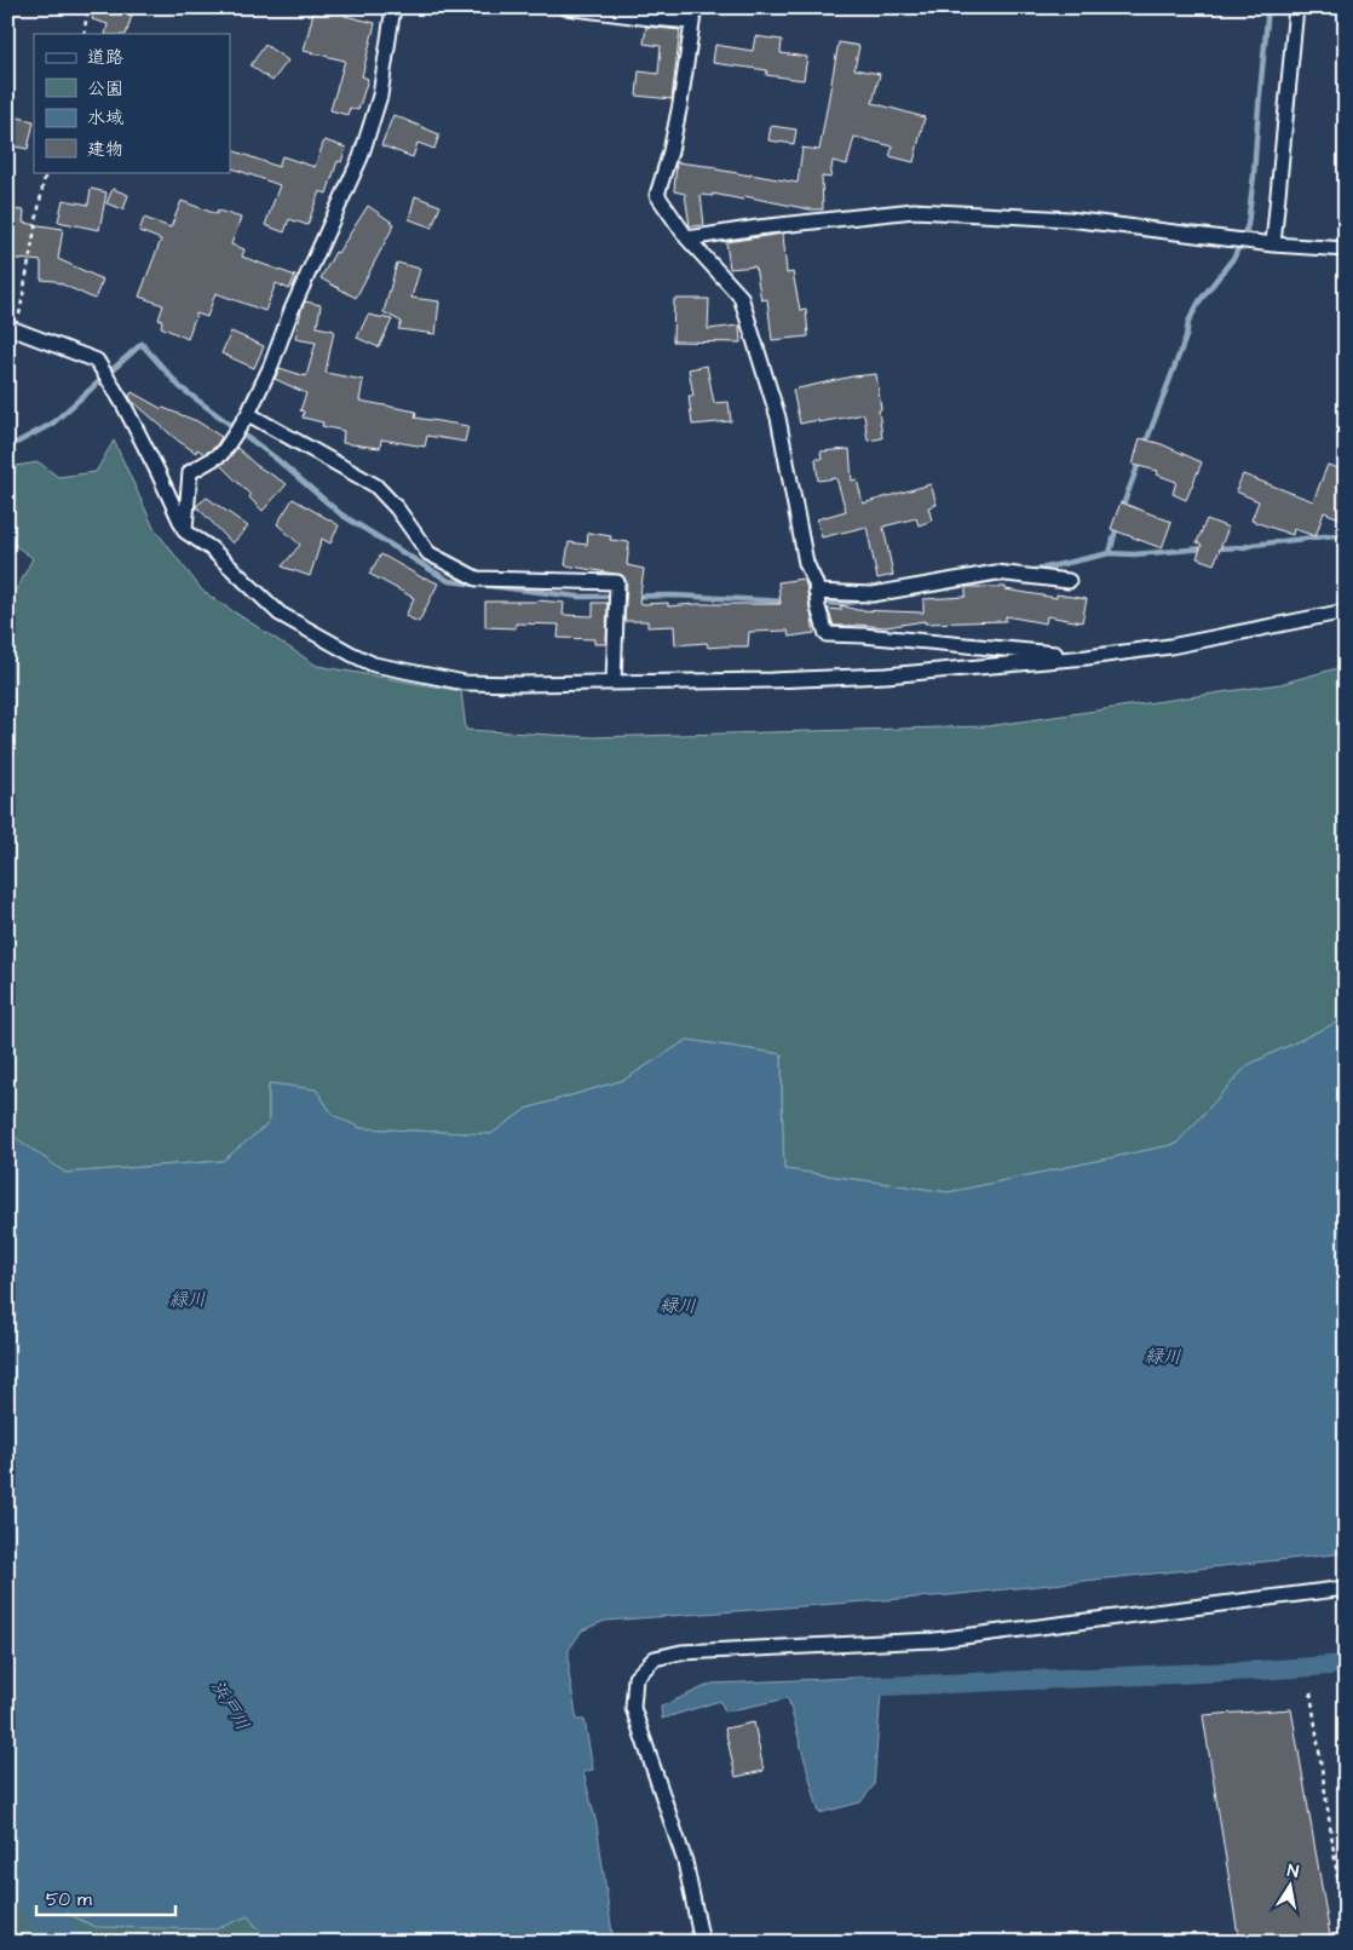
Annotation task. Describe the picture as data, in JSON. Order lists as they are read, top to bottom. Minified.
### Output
{"water":["緑川","浜戸川"],"legend":["道路","公園","水域","建物"],"scale_bar":"50 m","north":"top"}
